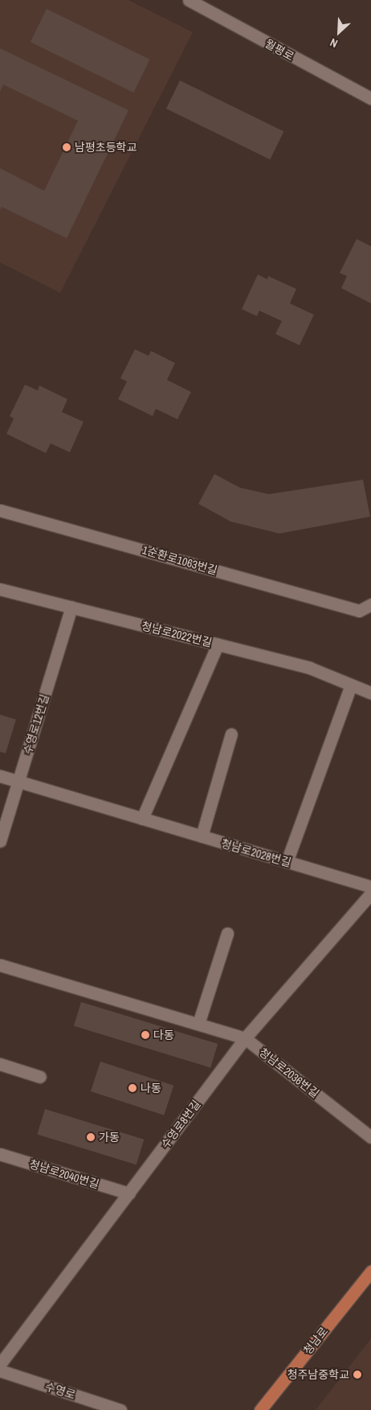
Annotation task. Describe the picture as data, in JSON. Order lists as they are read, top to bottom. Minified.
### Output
{"streets":{"main road":["청남로"],"street":["월평로","1순환로1063번길","청남로2022번길","수영로12번길","청남로2028번길","청남로2036번길","수영로8번길","청남로2040번길","수영로"]},"crossings":[["청남로2022번길","수영로12번길"],["수영로12번길","청남로2028번길"],["청남로2036번길","수영로8번길"],["수영로8번길","청남로2040번길"]],"places":["남평초등학교","다동","나동","가동","청주남중학교"],"north":"bottom left"}
